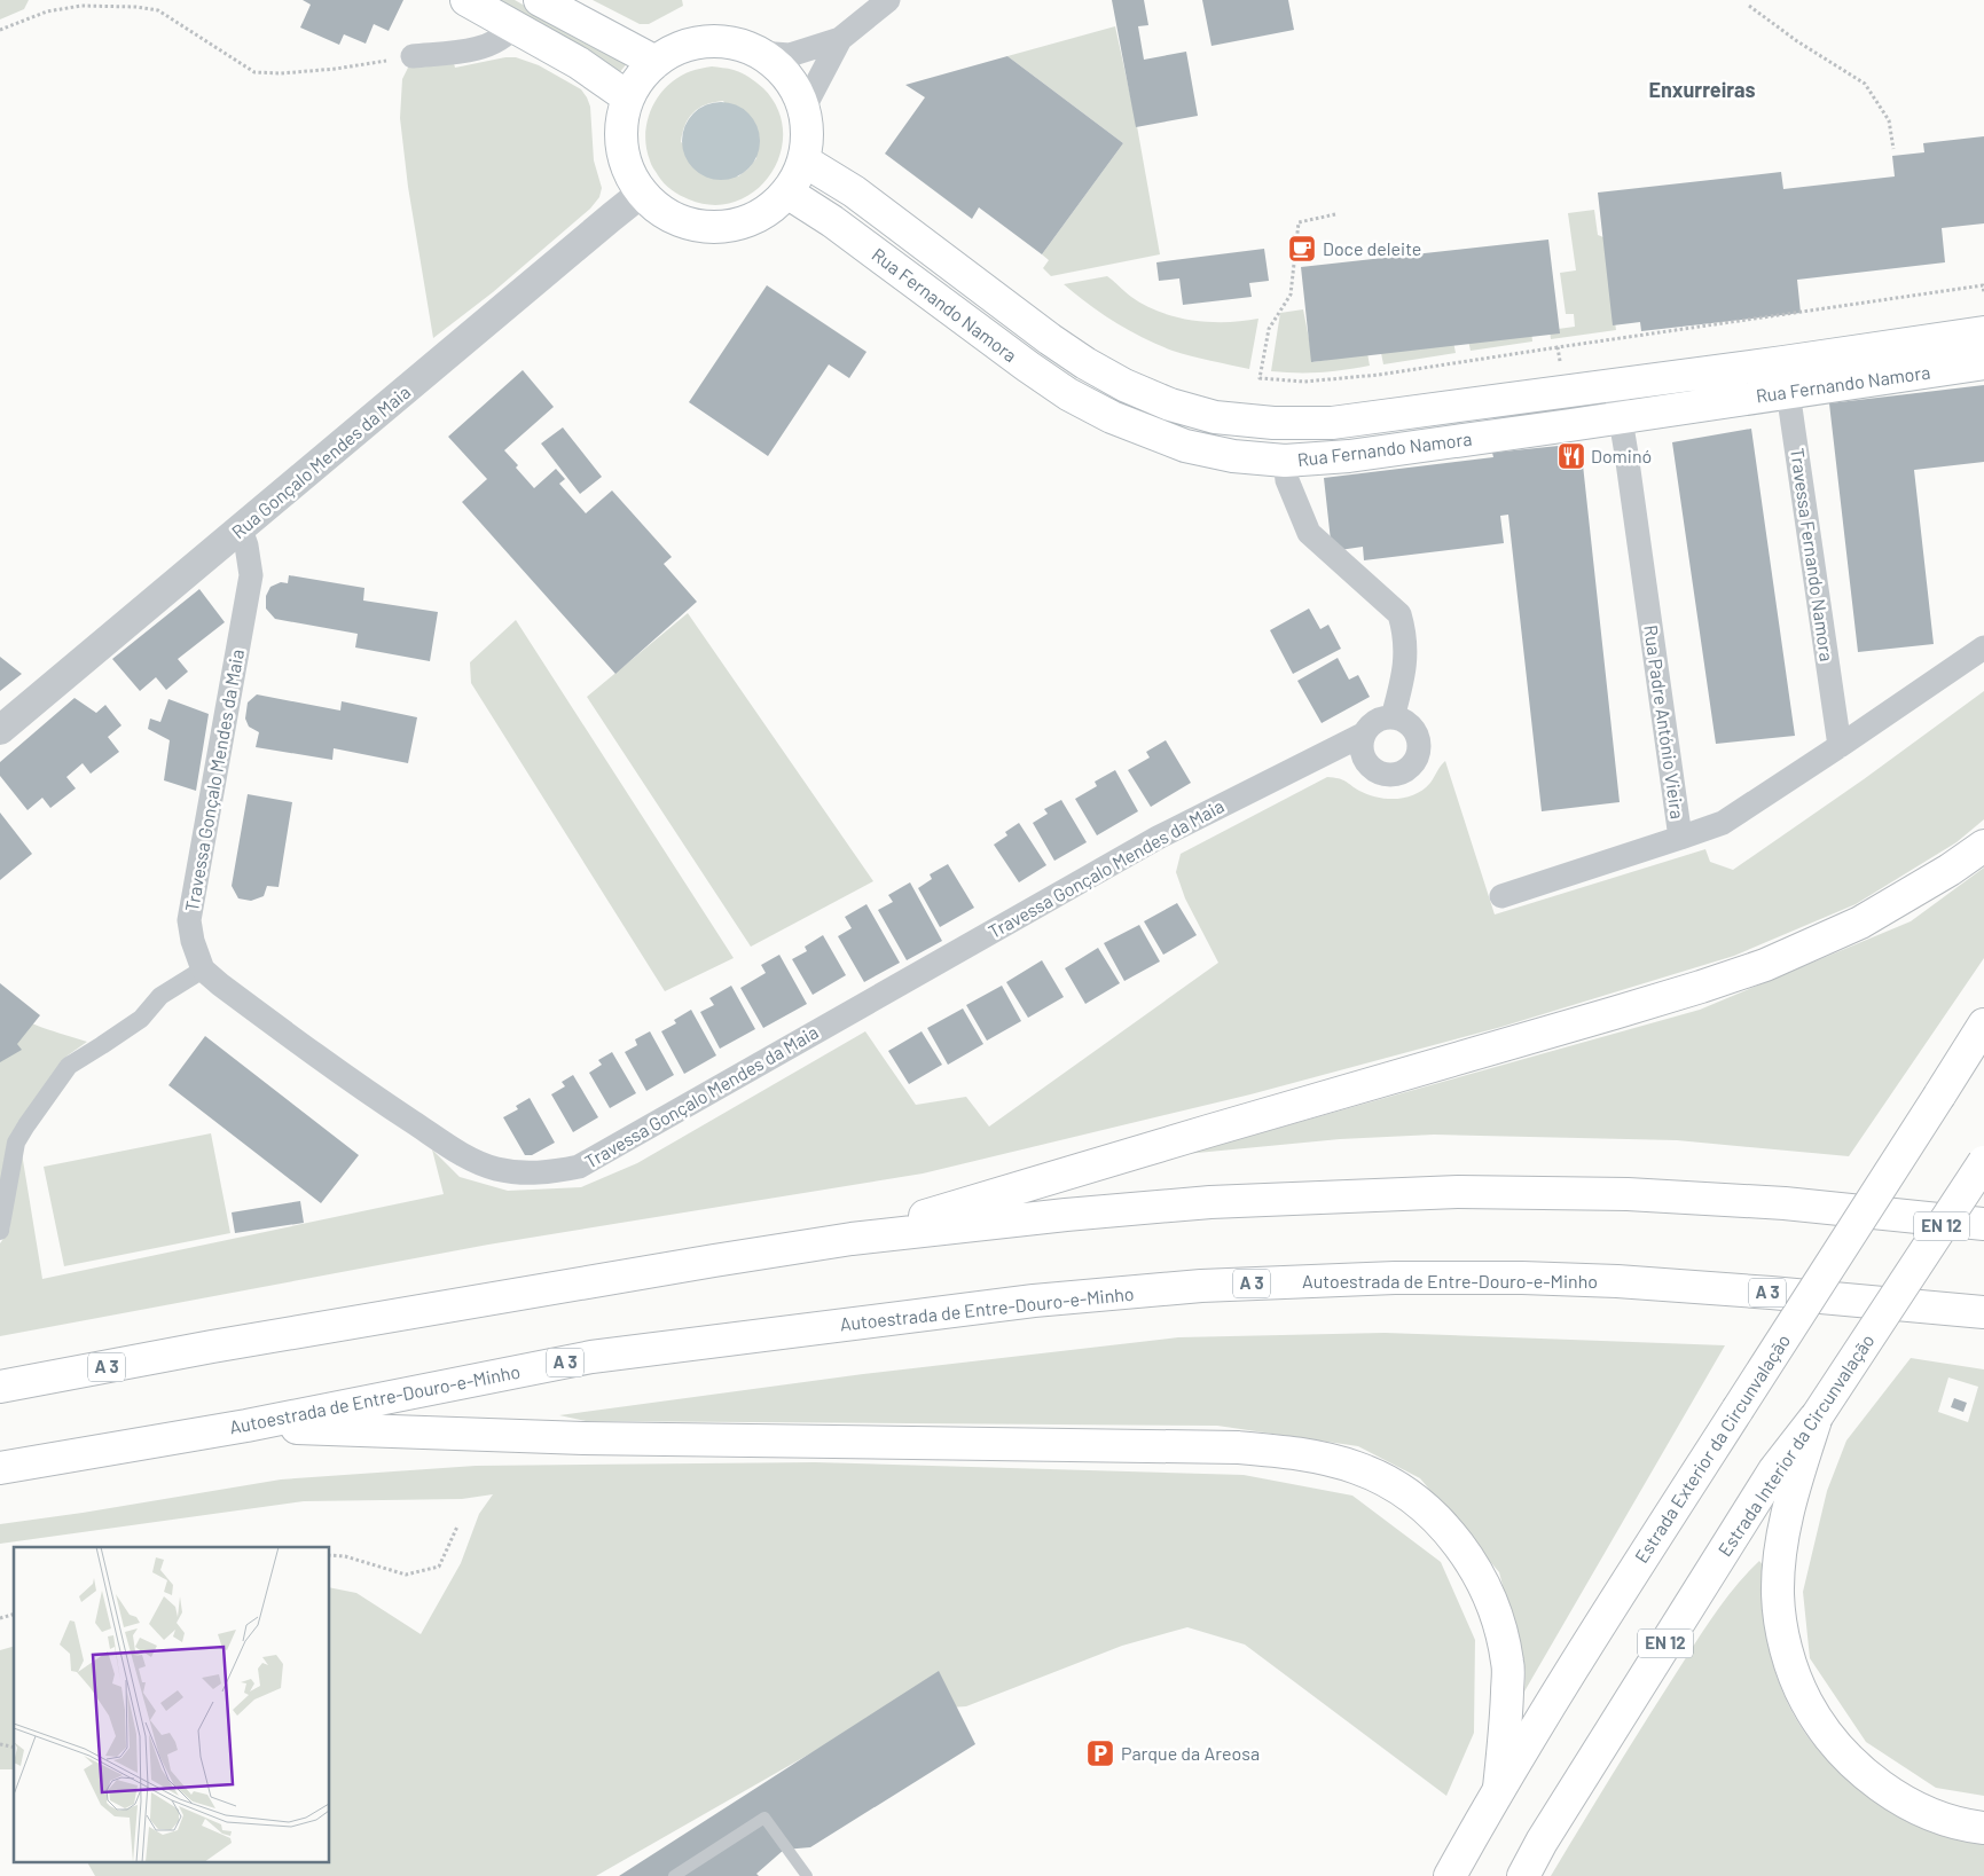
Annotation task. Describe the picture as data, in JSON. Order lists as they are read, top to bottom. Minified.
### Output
{"streets":{"main road":["Rua Fernando Namora","EN 12","Autoestrada de Entre-Douro-e-Minho","A 3","Estrada Interior da Circunvalação","Estrada Exterior da Circunvalação"],"street":["Rua Gonçalo Mendes da Maia","Travessa Fernando Namora","Rua Padre António Vieira","Travessa Gonçalo Mendes da Maia"]},"crossings":[["Rua Fernando Namora","Rua Gonçalo Mendes da Maia"],["Rua Fernando Namora","Travessa Fernando Namora"],["Rua Fernando Namora","Rua Padre António Vieira"],["Rua Gonçalo Mendes da Maia","Travessa Gonçalo Mendes da Maia"],["Travessa Fernando Namora","Rua Padre António Vieira"]],"districts":["Enxurreiras"],"places":{"cafe":["Doce deleite"],"restaurant":["Dominó"],"parking":["Parque da Areosa"]}}
